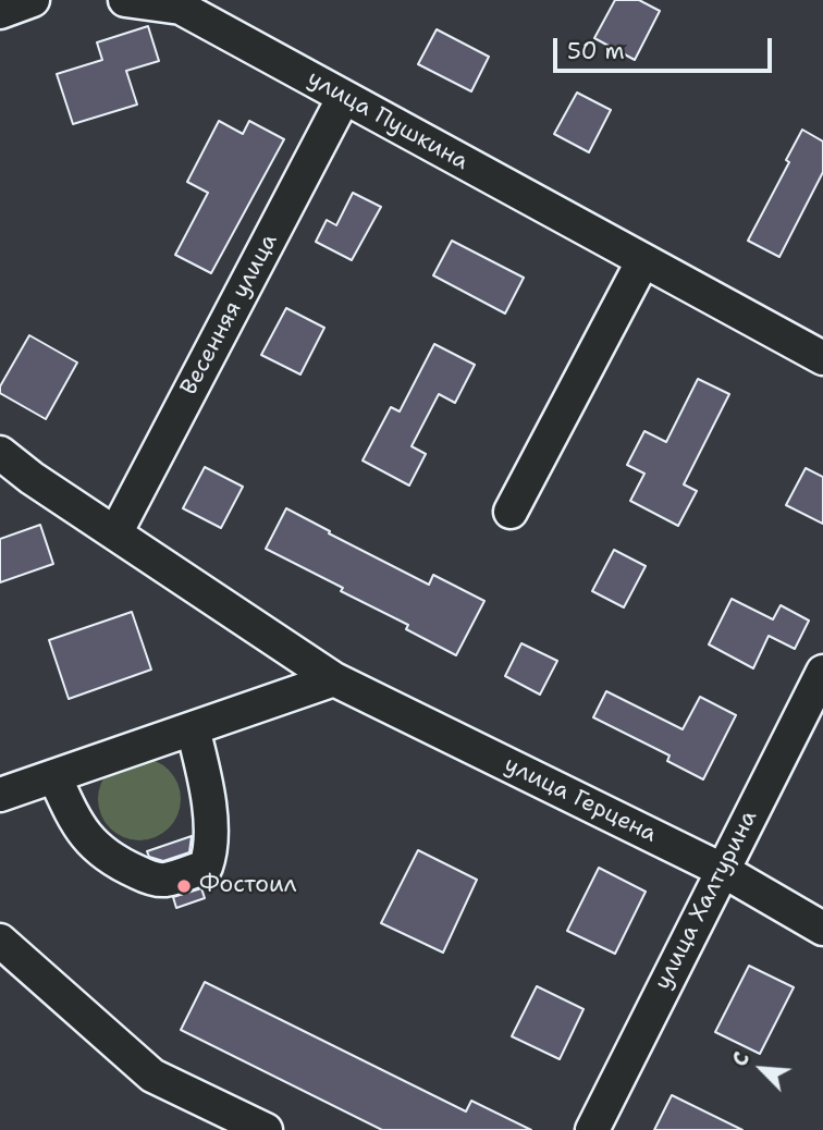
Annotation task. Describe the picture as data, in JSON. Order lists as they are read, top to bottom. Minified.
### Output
{"streets":{"street":["улица Пушкина","Весенняя улица","улица Герцена","улица Халтурина"]},"crossings":[["улица Пушкина","Весенняя улица"],["Весенняя улица","улица Герцена"],["улица Герцена","улица Халтурина"]],"places":["Фостоил"],"scale_bar":"50 m","north":"top left"}
